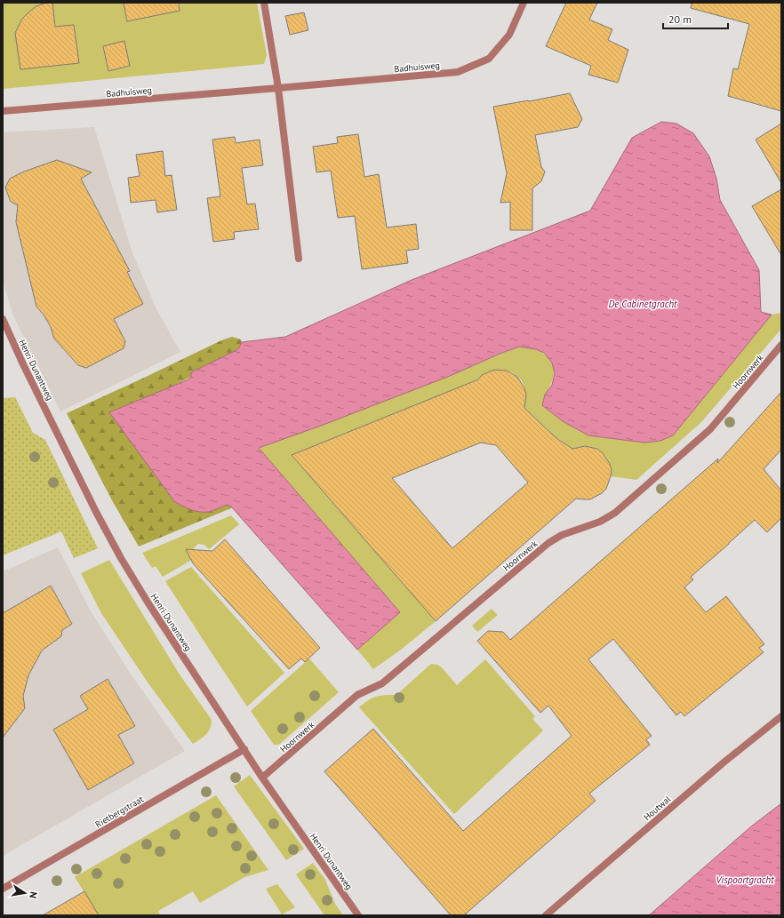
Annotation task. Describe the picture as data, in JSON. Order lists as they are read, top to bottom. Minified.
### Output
{"streets":{"street":["Badhuisweg","Henri Dunantweg","Hoornwerk","Houtwal","Rietbergstraat"]},"crossings":[["Henri Dunantweg","Hoornwerk"],["Henri Dunantweg","Rietbergstraat"]],"water":["De Cabinetgracht","Vispoortgracht"],"scale_bar":"20 m","north":"right"}
